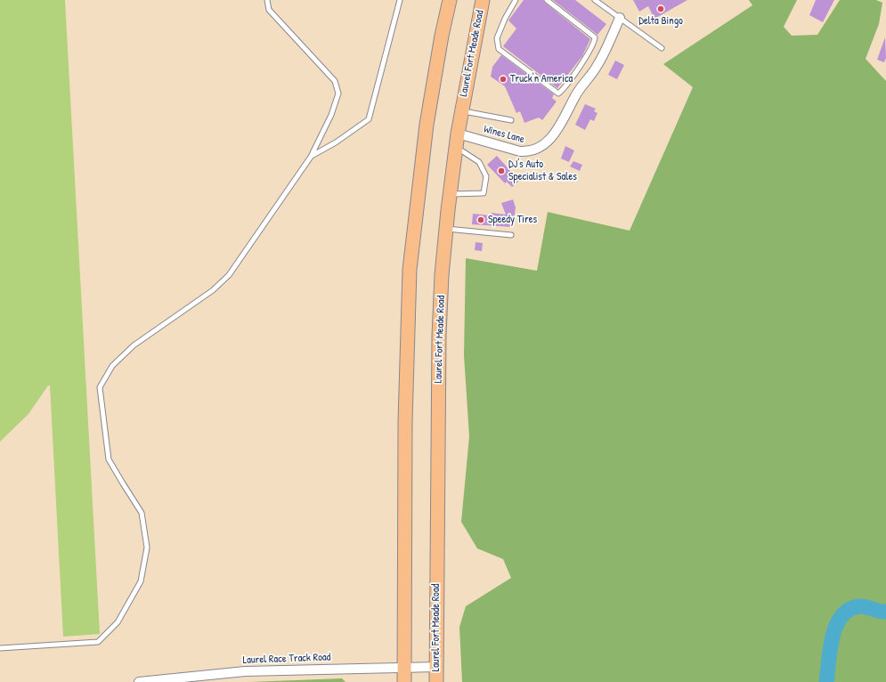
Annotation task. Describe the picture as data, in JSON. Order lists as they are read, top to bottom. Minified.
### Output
{"streets":{"main road":["Laurel Fort Meade Road"],"street":["Wines Lane","Laurel Race Track Road"]},"crossings":[["Laurel Fort Meade Road","Wines Lane"],["Laurel Fort Meade Road","Laurel Race Track Road"]],"places":["Delta Bingo","Truck'n America","DJ's Auto Specialist & Sales","Speedy Tires"]}
